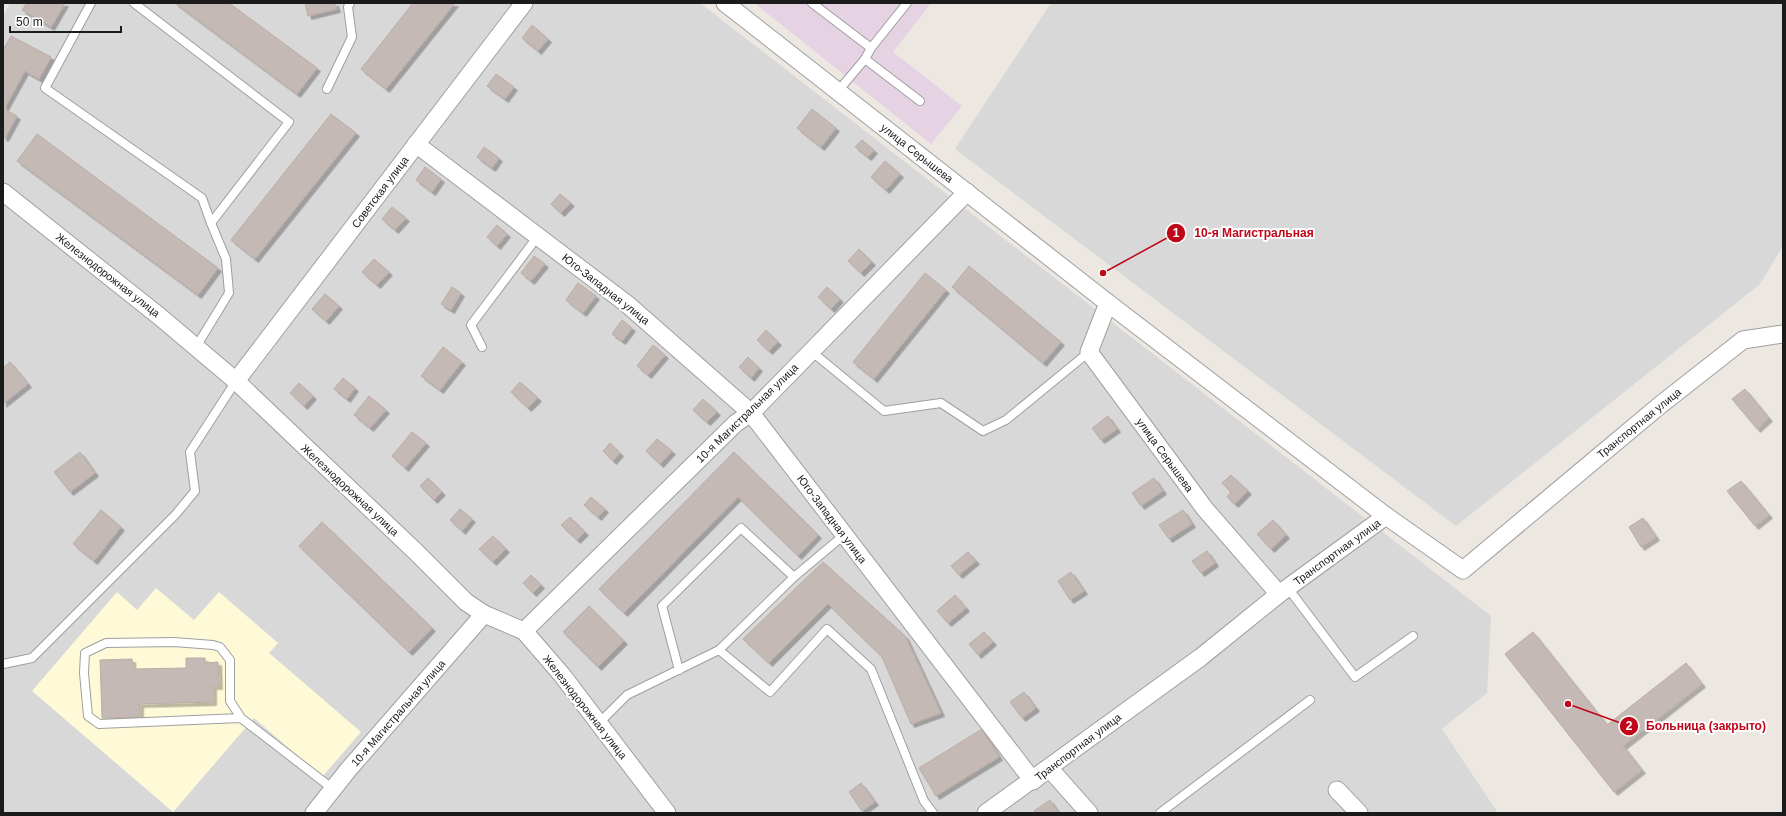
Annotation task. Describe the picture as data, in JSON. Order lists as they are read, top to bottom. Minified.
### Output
{"streets":{"street":["улица Серышева","Советская улица","Железнодорожная улица","Юго-Западная улица","10-я Магистральная улица","Транспортная улица"]},"crossings":[["улица Серышева","10-я Магистральная улица"],["улица Серышева","Транспортная улица"],["Советская улица","Железнодорожная улица"],["Советская улица","Юго-Западная улица"],["Железнодорожная улица","10-я Магистральная улица"],["Юго-Западная улица","10-я Магистральная улица"],["Юго-Западная улица","Транспортная улица"]],"places":["10-я Магистральная","Больница (закрыто)"],"scale_bar":"50 m"}
